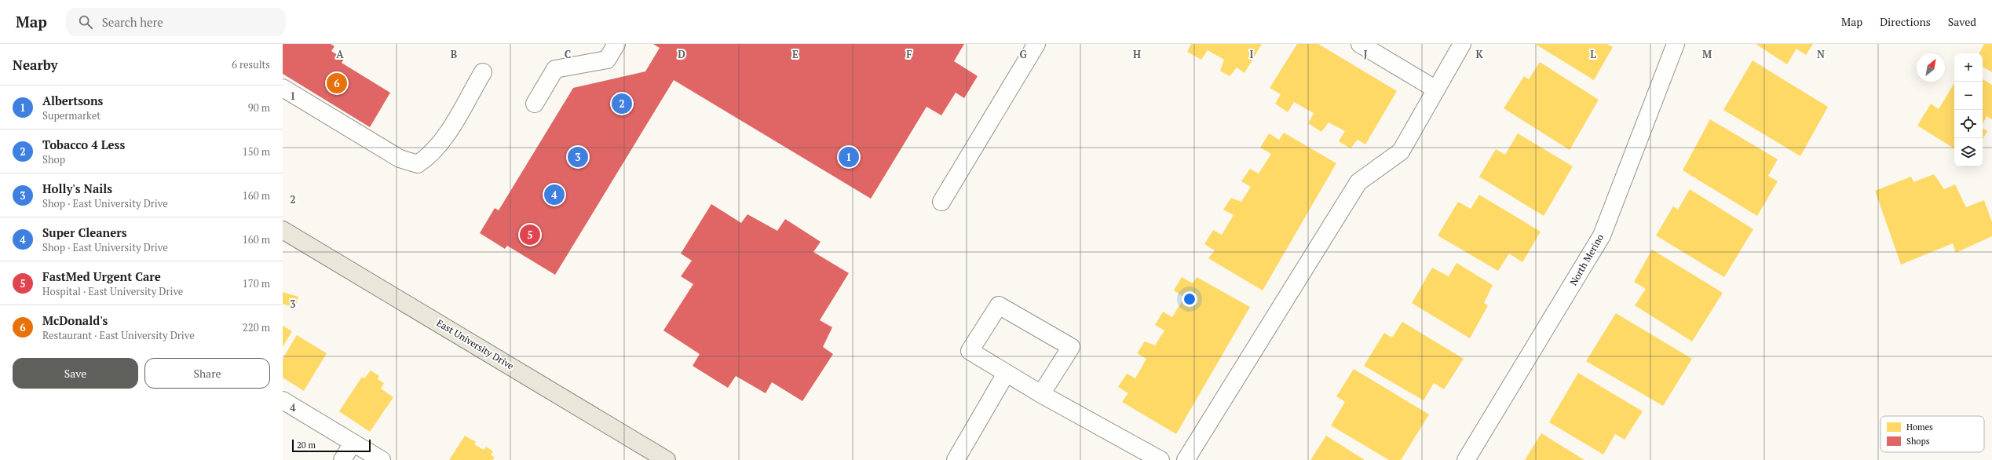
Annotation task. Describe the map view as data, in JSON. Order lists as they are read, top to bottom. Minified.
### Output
{"streets":{"main road":["East University Drive"],"street":["North Merino"]},"legend":["Homes","Shops"],"scale_bar":"20 m","north":"top right","page":{"header":"Map","search":"Search here","nav":["Map","Directions","Saved"],"heading":["Nearby","6 results"],"map_buttons":["+","−"],"pins":["6","2","1","3","4","5"],"list":[{"mark":"1","name":"Albertsons","note":"Supermarket","value":"90 m"},{"mark":"2","name":"Tobacco 4 Less","note":"Shop","value":"150 m"},{"mark":"3","name":"Holly's Nails","note":"Shop · East University Drive","value":"160 m"},{"mark":"4","name":"Super Cleaners","note":"Shop · East University Drive","value":"160 m"},{"mark":"5","name":"FastMed Urgent Care","note":"Hospital · East University Drive","value":"170 m"},{"mark":"6","name":"McDonald's","note":"Restaurant · East University Drive","value":"220 m"}],"buttons":["Save","Share"],"scale":"20 m"},"grid":{"columns":["A","B","C","D","E","F","G","H","I","J","K","L","M","N"],"rows":["1","2","3","4"]}}
